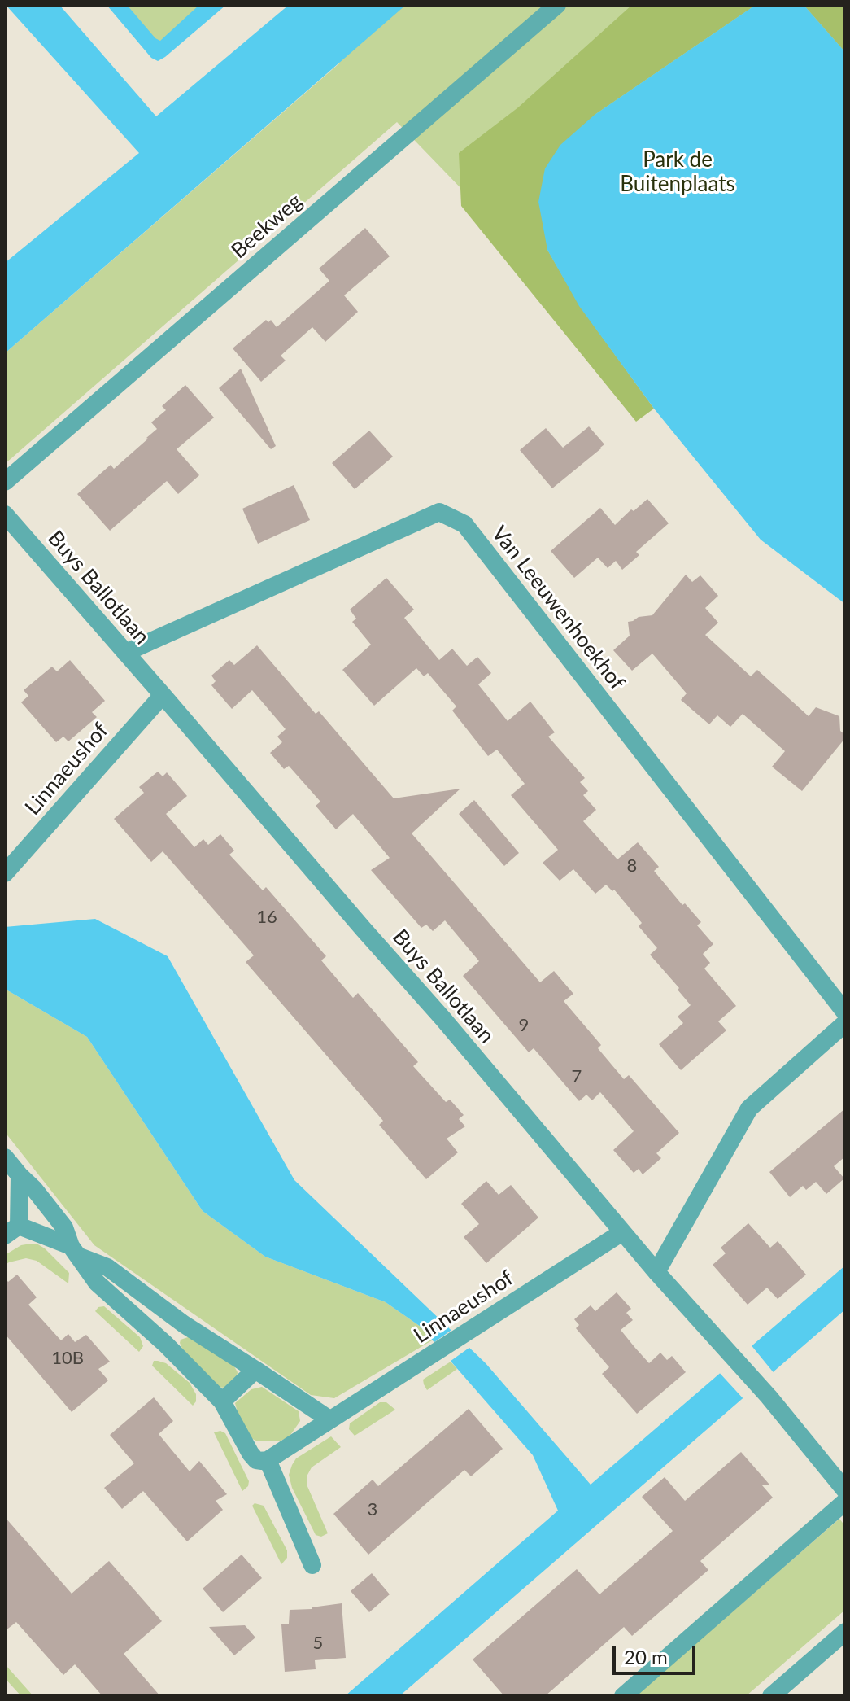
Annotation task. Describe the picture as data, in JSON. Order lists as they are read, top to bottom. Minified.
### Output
{"streets":{"street":["Beekweg","Buys Ballotlaan","Van Leeuwenhoekhof","Linnaeushof"]},"crossings":[["Buys Ballotlaan","Van Leeuwenhoekhof"],["Buys Ballotlaan","Linnaeushof"]],"parks":["Park de Buitenplaats"],"house_numbers":["8","16","9","7","10B","3","5"],"scale_bar":"20 m"}
